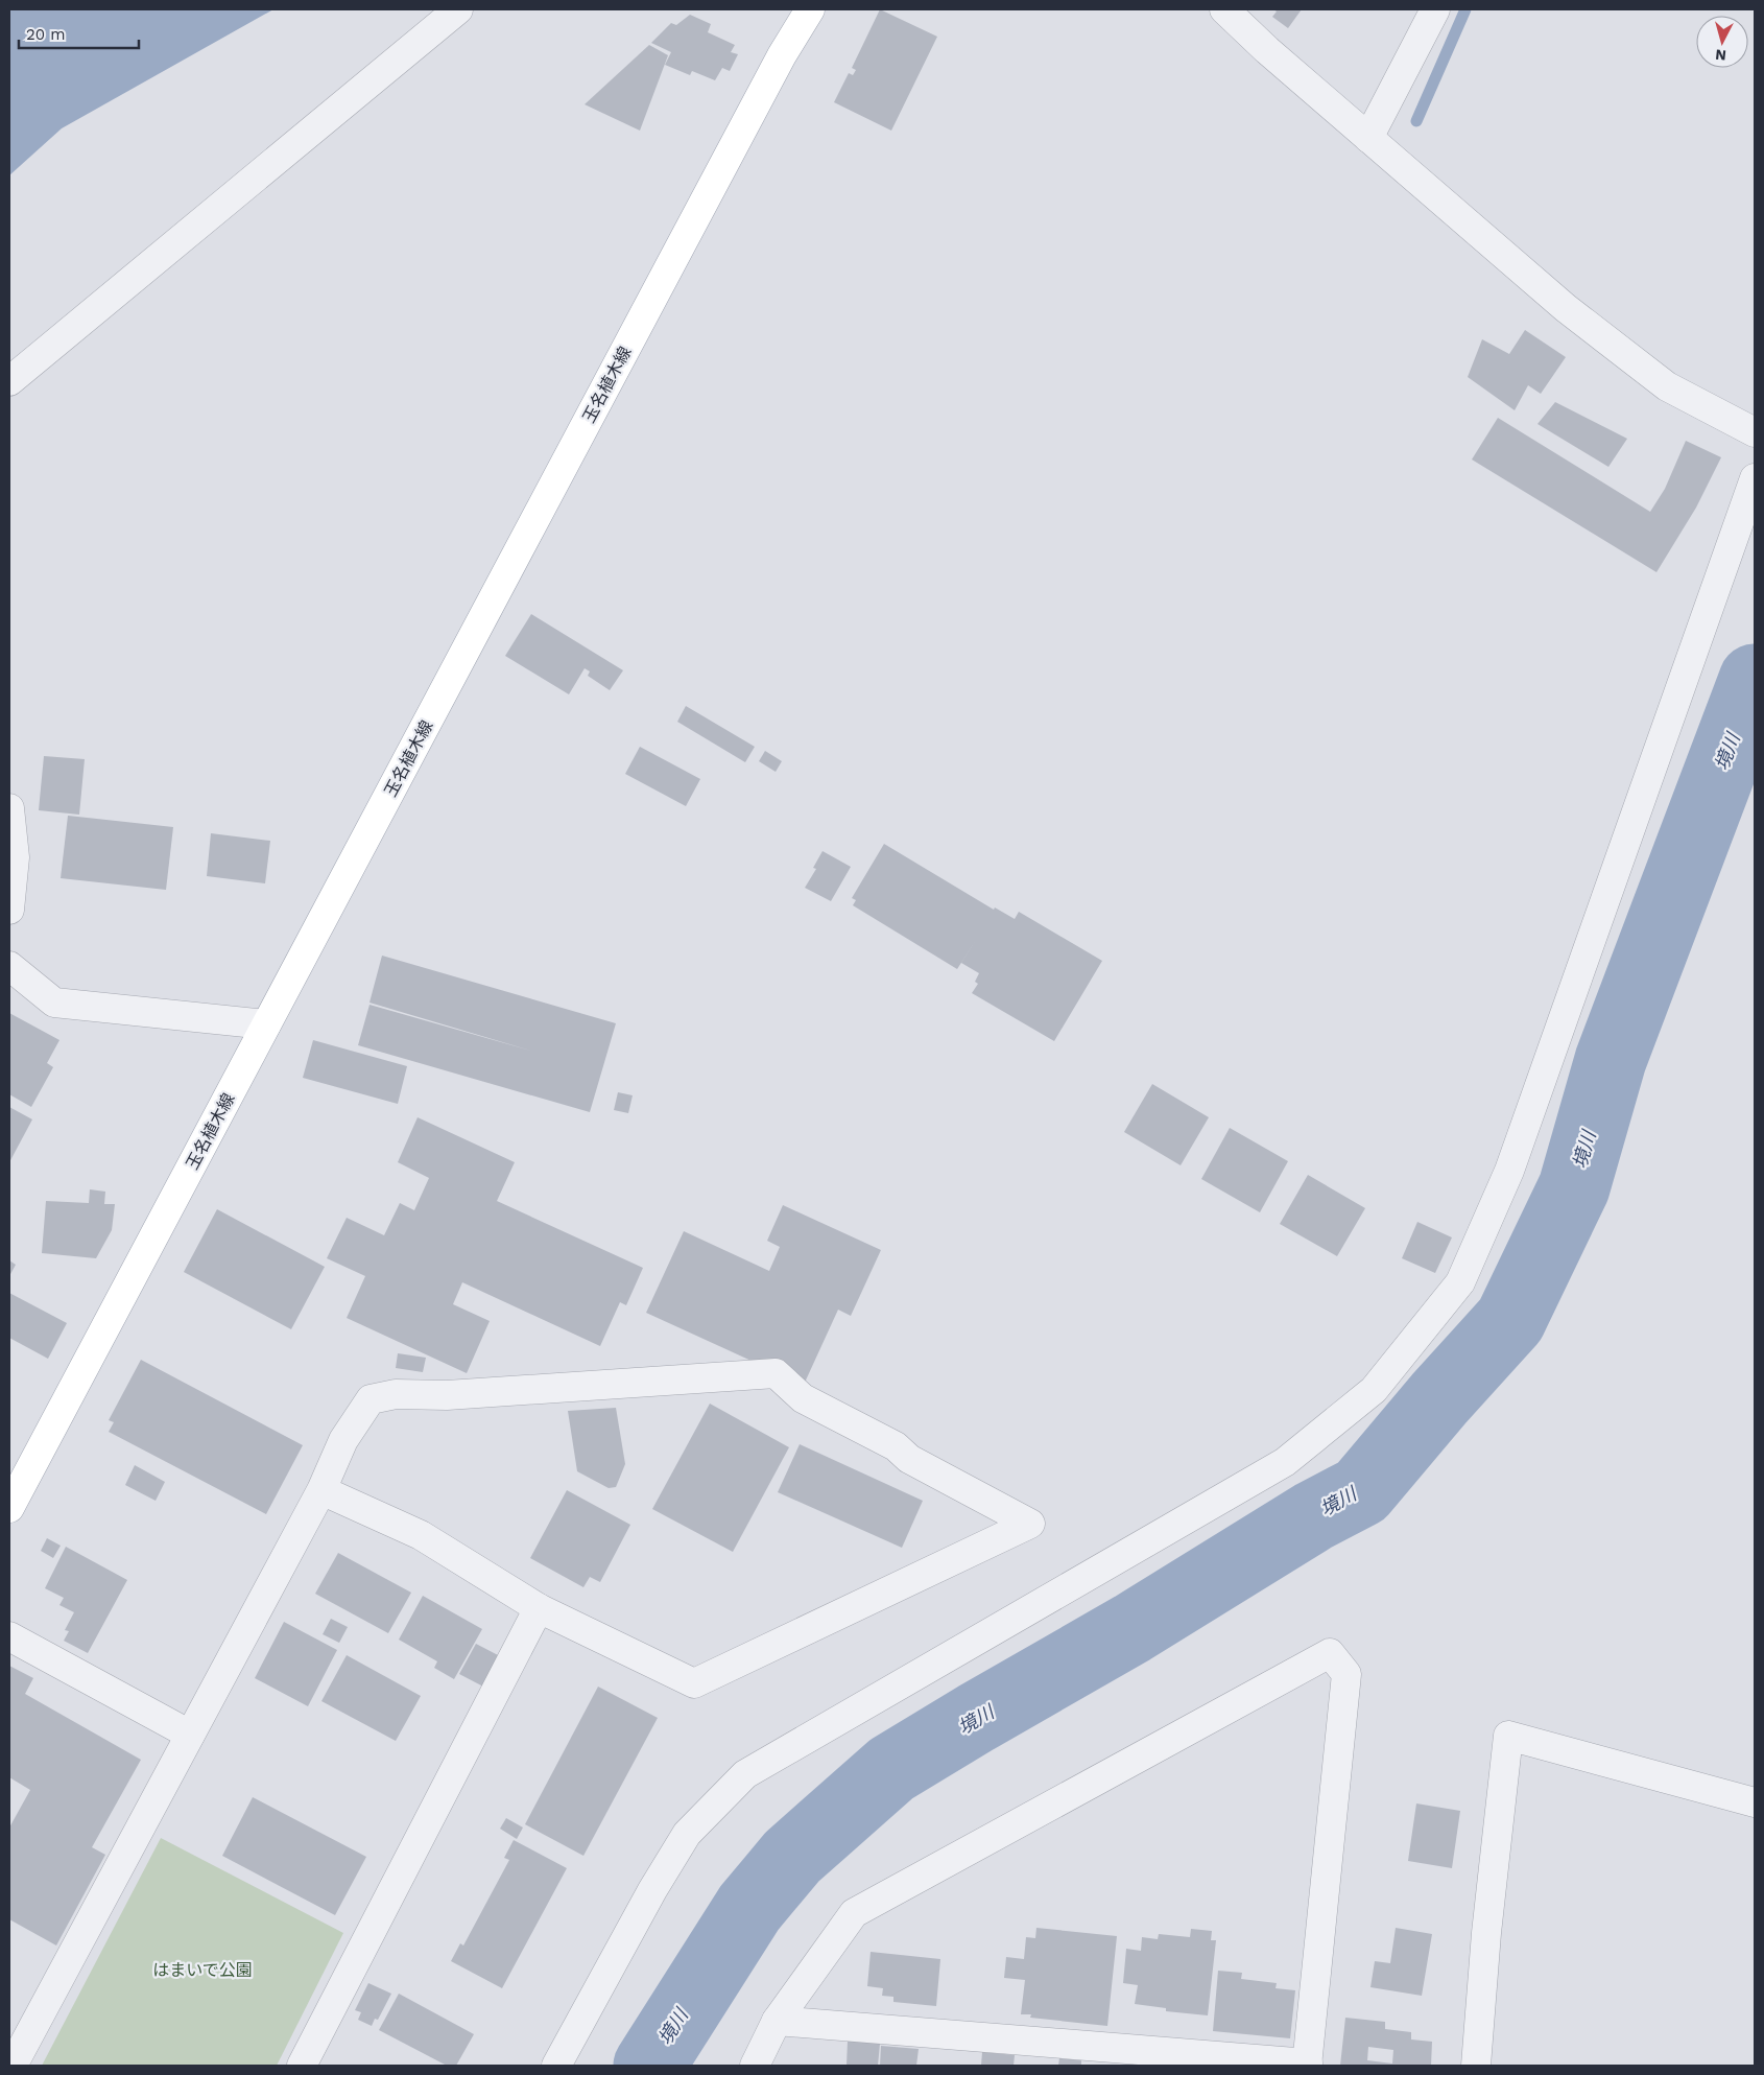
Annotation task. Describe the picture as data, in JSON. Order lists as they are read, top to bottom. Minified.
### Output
{"streets":{"main road":["玉名植木線"]},"water":["境川"],"parks":["はまいで公園"],"scale_bar":"20 m","north":"bottom"}
